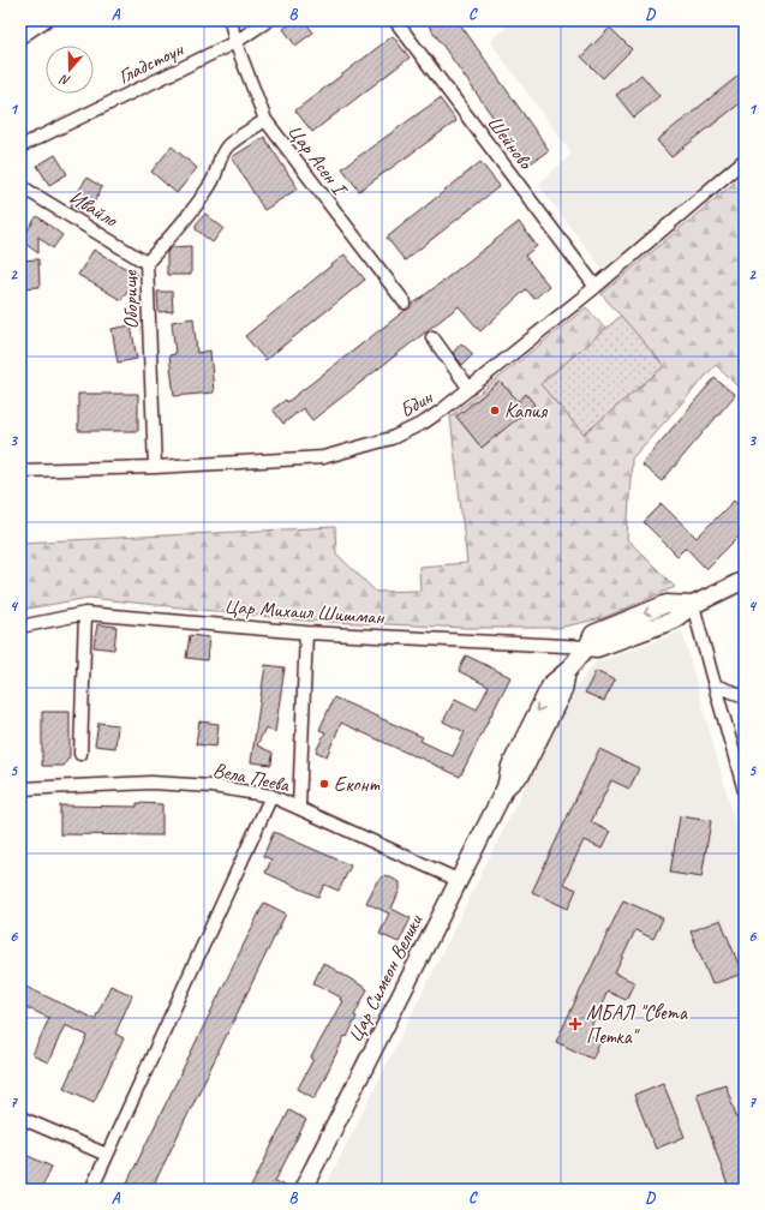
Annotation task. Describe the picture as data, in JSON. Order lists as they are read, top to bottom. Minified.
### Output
{"streets":{"main road":["Цар Симеон Велики"],"street":["Гладстоун","Шейново","Цар Асен I","Ивайло","Оборище","Бдин","Цар Михаил Шишман","Вела Пеева"]},"crossings":[["Гладстоун","Цар Асен I"],["Шейново","Бдин"],["Цар Асен I","Оборище"],["Ивайло","Оборище"],["Оборище","Бдин"],["Цар Михаил Шишман","Цар Симеон Велики"],["Вела Пеева","Цар Симеон Велики"]],"places":{"other":["Капия","Еконт"],"health":["МБАЛ \"Света Петка\""]},"north":"bottom","grid":{"columns":["A","B","C","D"],"rows":["1","2","3","4","5","6","7"]}}
